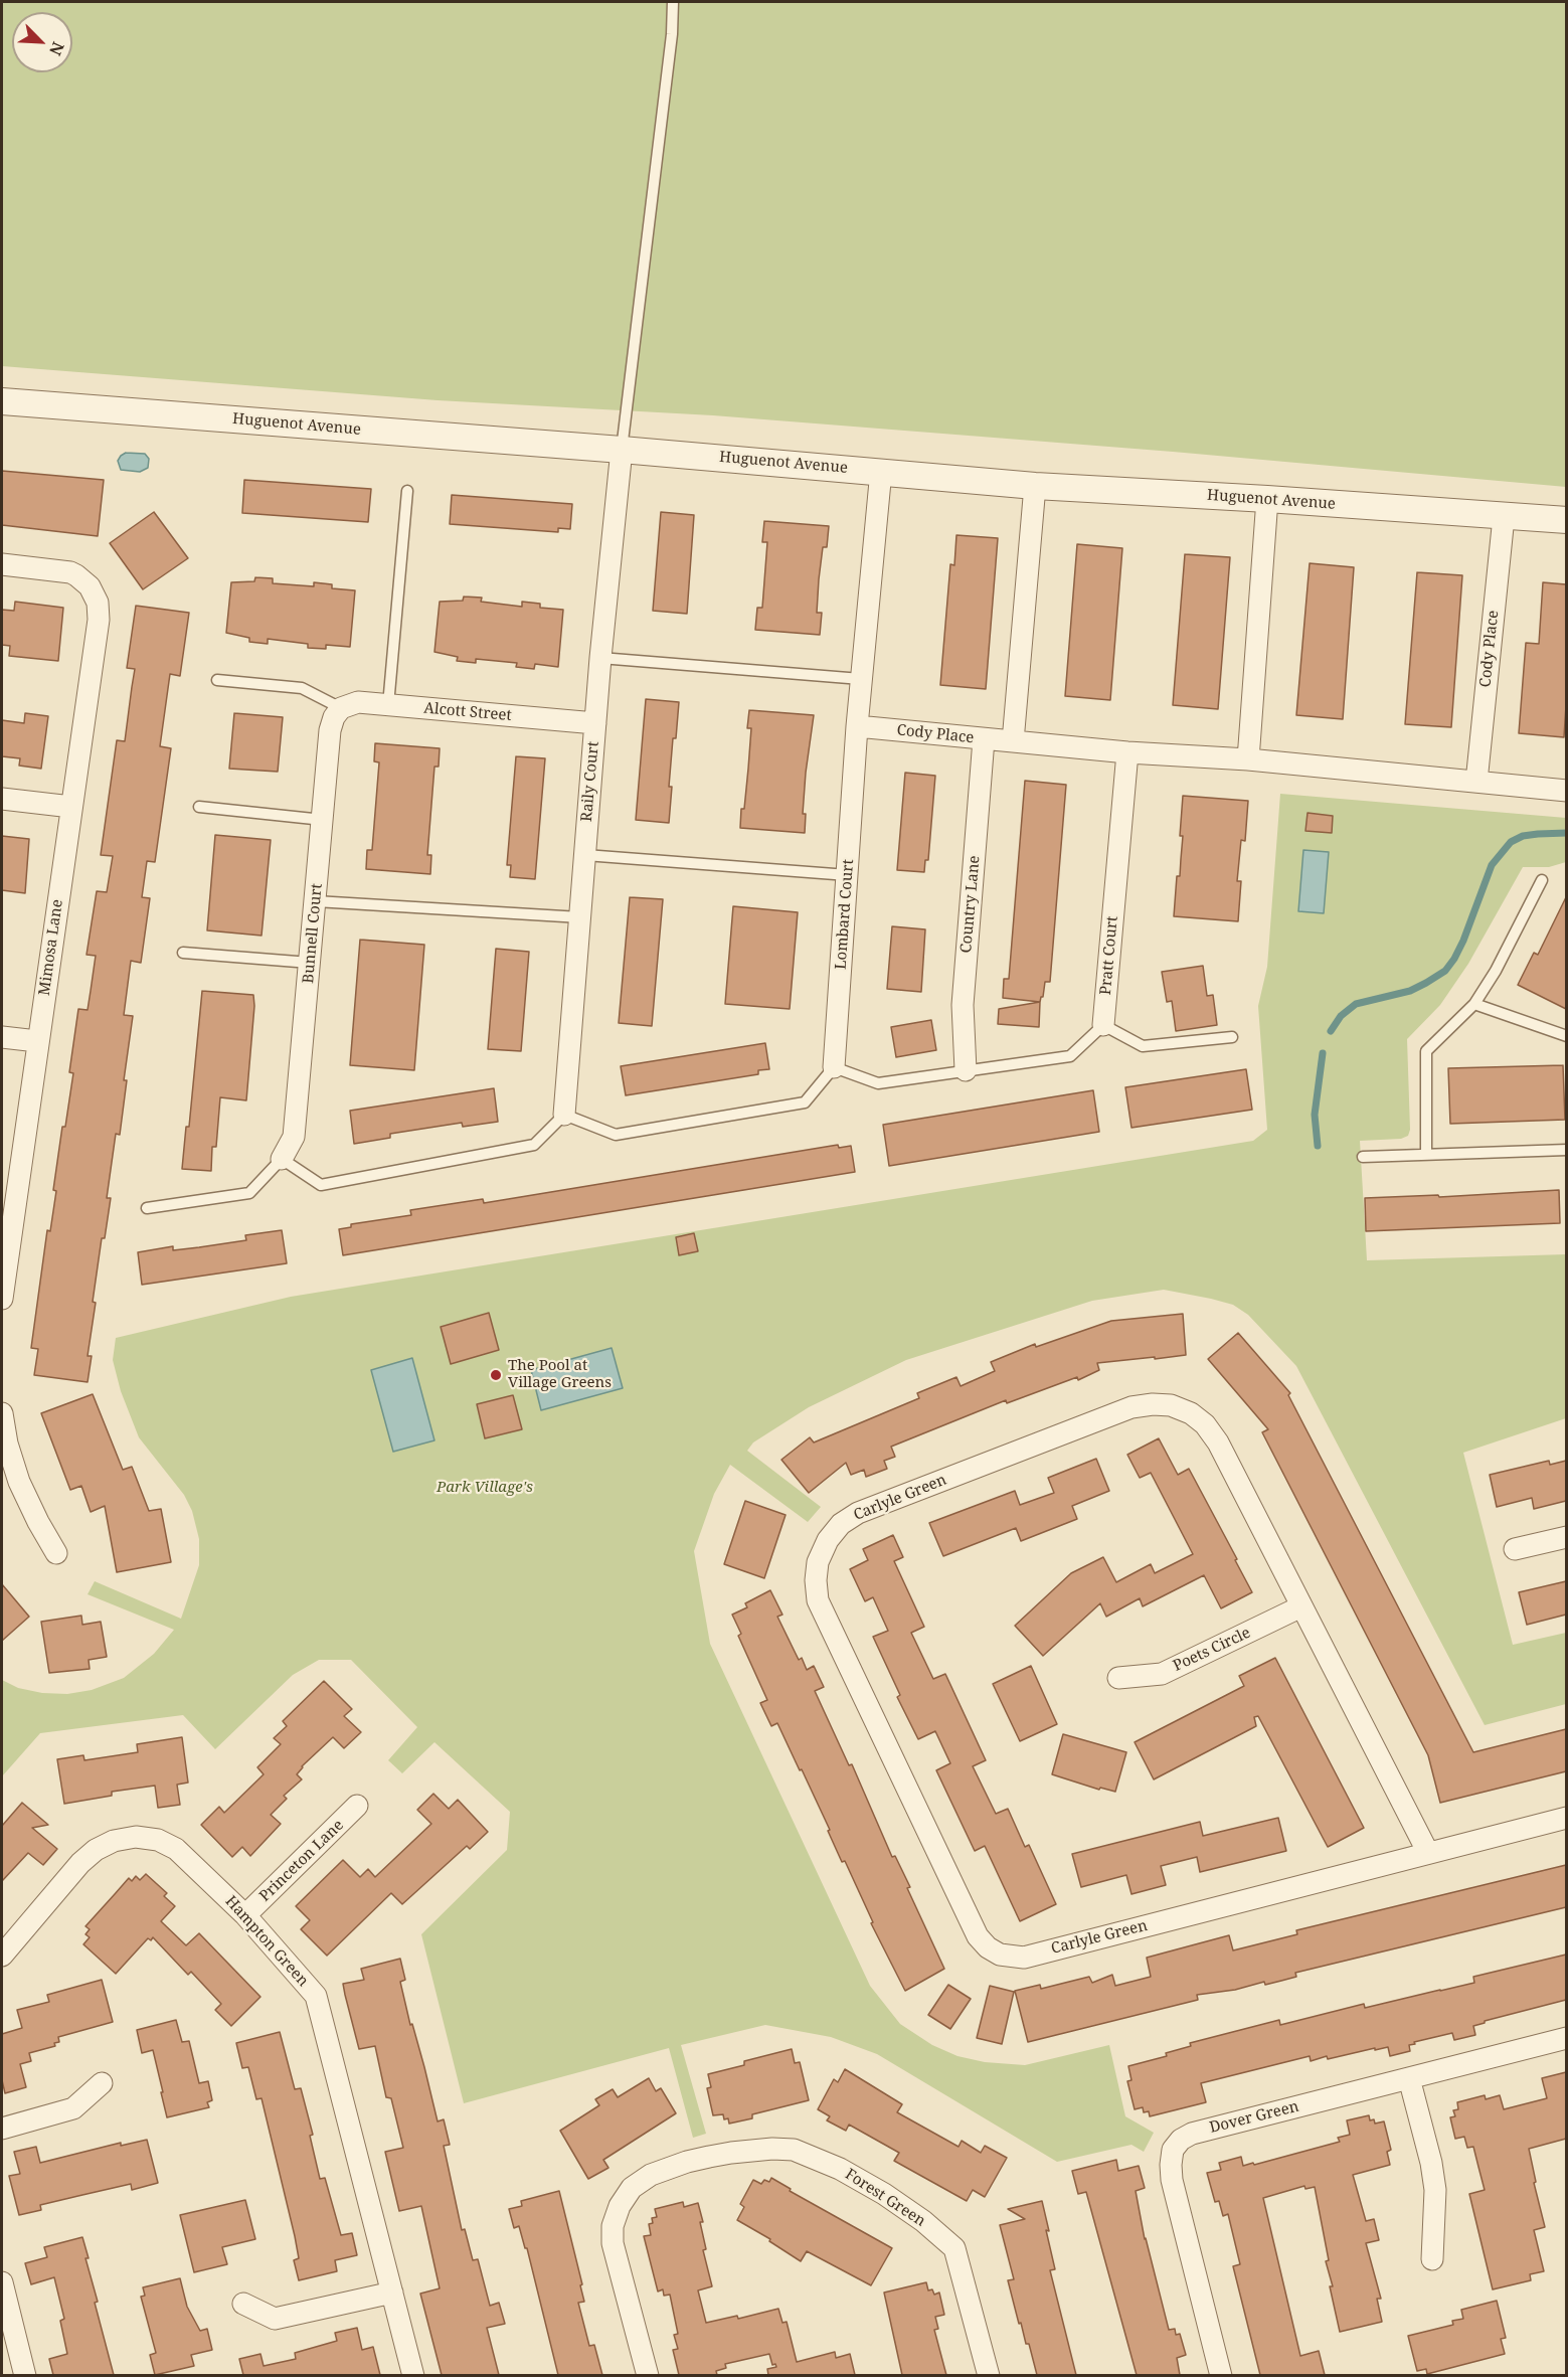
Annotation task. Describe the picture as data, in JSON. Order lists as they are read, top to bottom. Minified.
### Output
{"streets":{"street":["Huguenot Avenue","Cody Place","Alcott Street","Raily Court","Country Lane","Lombard Court","Bunnell Court","Mimosa Lane","Pratt Court","Carlyle Green","Poets Circle","Princeton Lane","Hampton Green","Dover Green","Forest Green"]},"crossings":[["Huguenot Avenue","Cody Place"],["Huguenot Avenue","Raily Court"],["Huguenot Avenue","Lombard Court"],["Cody Place","Country Lane"],["Cody Place","Lombard Court"],["Cody Place","Pratt Court"],["Alcott Street","Raily Court"],["Alcott Street","Bunnell Court"],["Carlyle Green","Poets Circle"],["Princeton Lane","Hampton Green"]],"parks":["Park Village's"],"places":["The Pool at Village Greens"],"north":"bottom right"}
